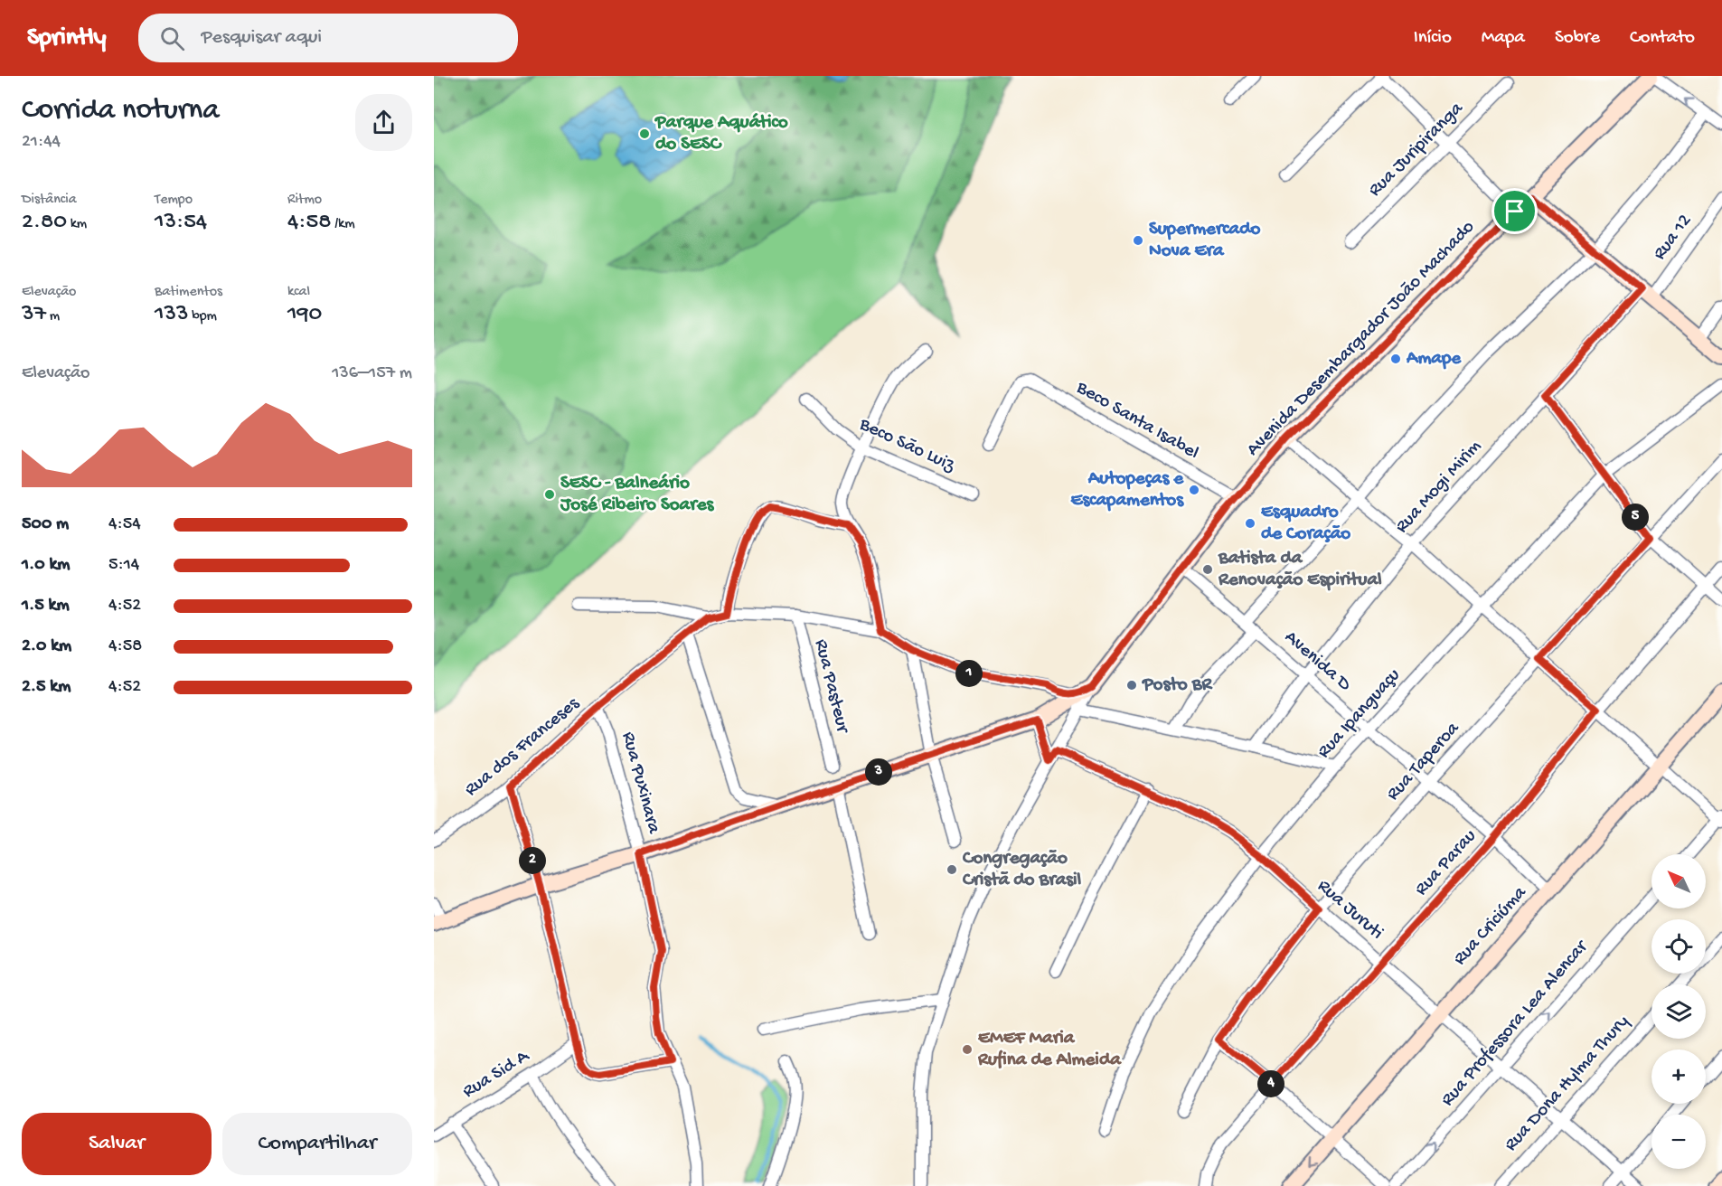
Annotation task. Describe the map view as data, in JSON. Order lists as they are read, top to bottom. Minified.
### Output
{"streets":{"main road":["Avenida Desembargador João Machado","Rua Criciúma"],"street":["Rua Juripiranga","Rua 12","Beco Santa Isabel","Beco São Luiz","Rua Mogi Mirim","Avenida D","Rua Pasteur","Rua Ipanguaçu","Rua dos Franceses","Rua Taperoa","Rua Puxinara","Rua Parau","Rua Juruti","Rua Professora Lea Alencar","Rua Sid A","Rua Dona Hylma Thury"]},"crossings":[["Rua 12","Rua Mogi Mirim"],["Avenida Desembargador João Machado","Beco Santa Isabel"],["Avenida Desembargador João Machado","Avenida D"],["Avenida Desembargador João Machado","Rua Puxinara"],["Rua Mogi Mirim","Avenida D"],["Avenida D","Rua Ipanguaçu"],["Avenida D","Rua Taperoa"],["Avenida D","Rua Parau"],["Avenida D","Rua Criciúma"],["Rua Ipanguaçu","Rua Juruti"],["Rua dos Franceses","Rua Puxinara"],["Rua Taperoa","Rua Juruti"],["Rua Parau","Rua Juruti"],["Rua Juruti","Rua Criciúma"],["Rua Juruti","Rua Professora Lea Alencar"],["Rua Juruti","Rua Dona Hylma Thury"]],"one_way":["Rua Professora Lea Alencar"],"places":["Parque Aquático do SESC","Supermercado Nova Era","Amape","Autopeças e Escapamentos","SESC - Balneário José Ribeiro Soares","Esquadro de Coração","Batista da Renovação Espiritual","Posto BR","Congregação Cristã do Brasil","EMEF Maria Rufina de Almeida"],"north":"top left","page":{"header":"Sprintly","search":"Pesquisar aqui","nav":["Início","Mapa","Sobre","Contato"],"heading":["Corrida noturna","21:44"],"stats":[["Distância","2.80 km"],["Tempo","13:54"],["Ritmo","4:58 /km"],["Elevação","37 m"],["Batimentos","133 bpm"],["kcal","190"]],"chart":["Elevação","136–157 m"],"pins":["5","1","3","2","4"],"list":[{"name":"500 m","note":"4:54"},{"name":"1.0 km","note":"5:14"},{"name":"1.5 km","note":"4:52"},{"name":"2.0 km","note":"4:58"},{"name":"2.5 km","note":"4:52"}],"map_buttons":["+","−"],"buttons":["Salvar","Compartilhar"]}}
